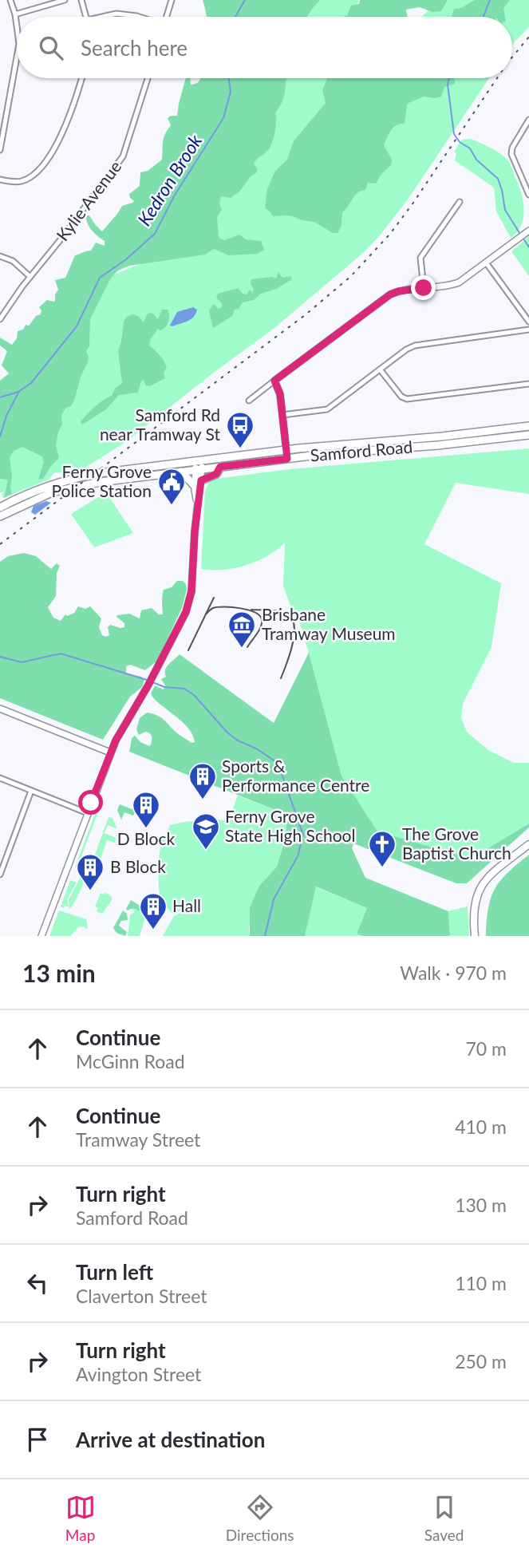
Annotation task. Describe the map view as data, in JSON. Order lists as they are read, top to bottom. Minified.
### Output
{"streets":{"main road":["Samford Road"],"street":["Kylie Avenue"]},"water":["Kedron Brook"],"places":{"bus stop":["Samford Rd near Tramway St"],"public building":["Ferny Grove Police Station"],"museum":["Brisbane Tramway Museum"],"building":["Sports & Performance Centre","D Block","B Block","Hall"],"school or university":["Ferny Grove State High School"],"church":["The Grove Baptist Church"]},"page":{"search":"Search here","heading":["13 min","Walk · 970 m"],"list":[["Continue","McGinn Road","70 m"],["Continue","Tramway Street","410 m"],["Turn right","Samford Road","130 m"],["Turn left","Claverton Street","110 m"],["Turn right","Avington Street","250 m"],"Arrive at destination"],"nav":["Map","Directions","Saved"]}}
